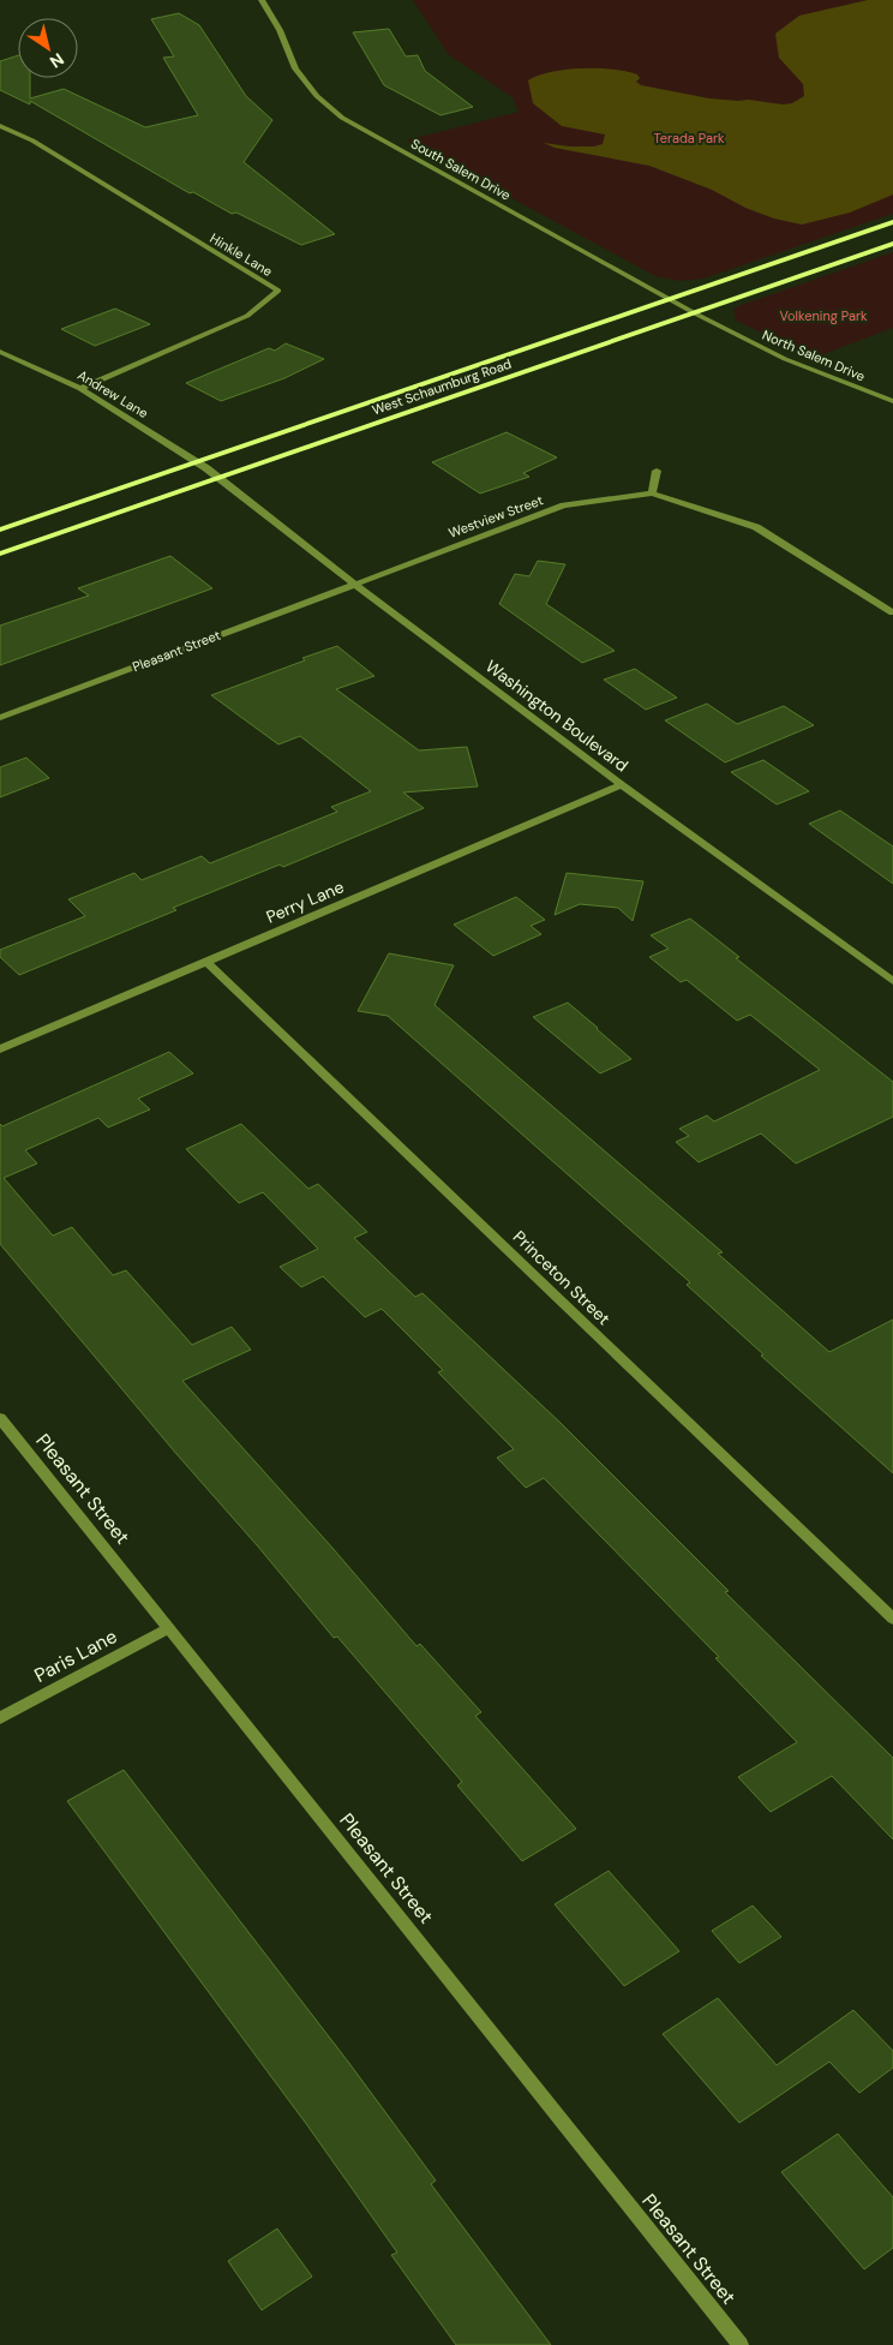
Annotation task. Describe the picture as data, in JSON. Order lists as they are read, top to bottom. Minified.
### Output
{"streets":{"main road":["West Schaumburg Road"],"street":["South Salem Drive","Hinkle Lane","North Salem Drive","Andrew Lane","Westview Street","Pleasant Street","Washington Boulevard","Perry Lane","Princeton Street","Paris Lane"]},"crossings":[["South Salem Drive","North Salem Drive"],["South Salem Drive","West Schaumburg Road"],["Hinkle Lane","Andrew Lane"],["North Salem Drive","West Schaumburg Road"],["West Schaumburg Road","Andrew Lane"],["West Schaumburg Road","Washington Boulevard"],["Andrew Lane","Washington Boulevard"],["Westview Street","Pleasant Street"],["Westview Street","Washington Boulevard"],["Pleasant Street","Washington Boulevard"],["Pleasant Street","Paris Lane"],["Washington Boulevard","Perry Lane"],["Perry Lane","Princeton Street"]],"parks":["Terada Park","Volkening Park"],"north":"bottom right"}
